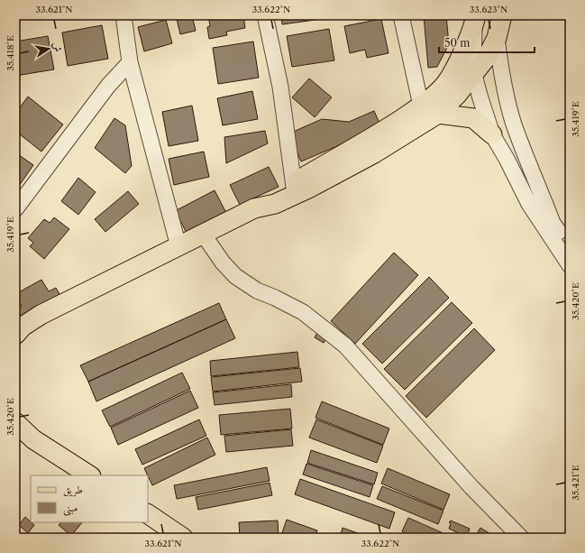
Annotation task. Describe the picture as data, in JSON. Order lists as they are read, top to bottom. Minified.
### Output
{"legend":["طريق","مبنى"],"scale_bar":"50 m","north":"right","coordinates":["33.621°N","33.622°N","33.623°N","35.418°E","35.419°E","35.420°E","35.421°E"]}
